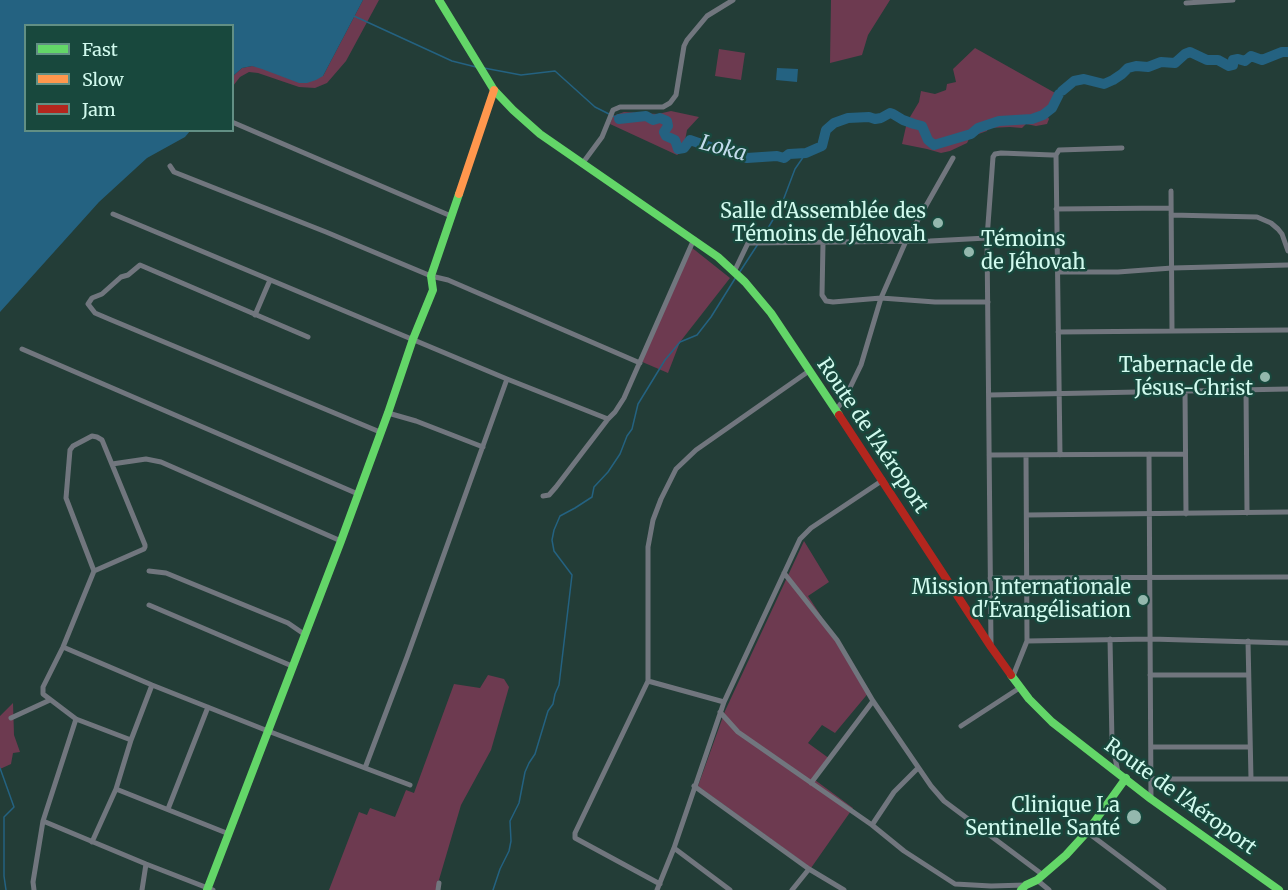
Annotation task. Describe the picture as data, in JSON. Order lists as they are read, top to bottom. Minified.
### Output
{"streets":{"main road":["Route de l'Aéroport"]},"water":["Loka"],"places":["Salle d'Assemblée des Témoins de Jéhovah","Témoins de Jéhovah","Tabernacle de Jésus-Christ","Mission Internationale d'Évangélisation","Clinique La Sentinelle Santé"],"legend":["Fast","Slow","Jam"]}
